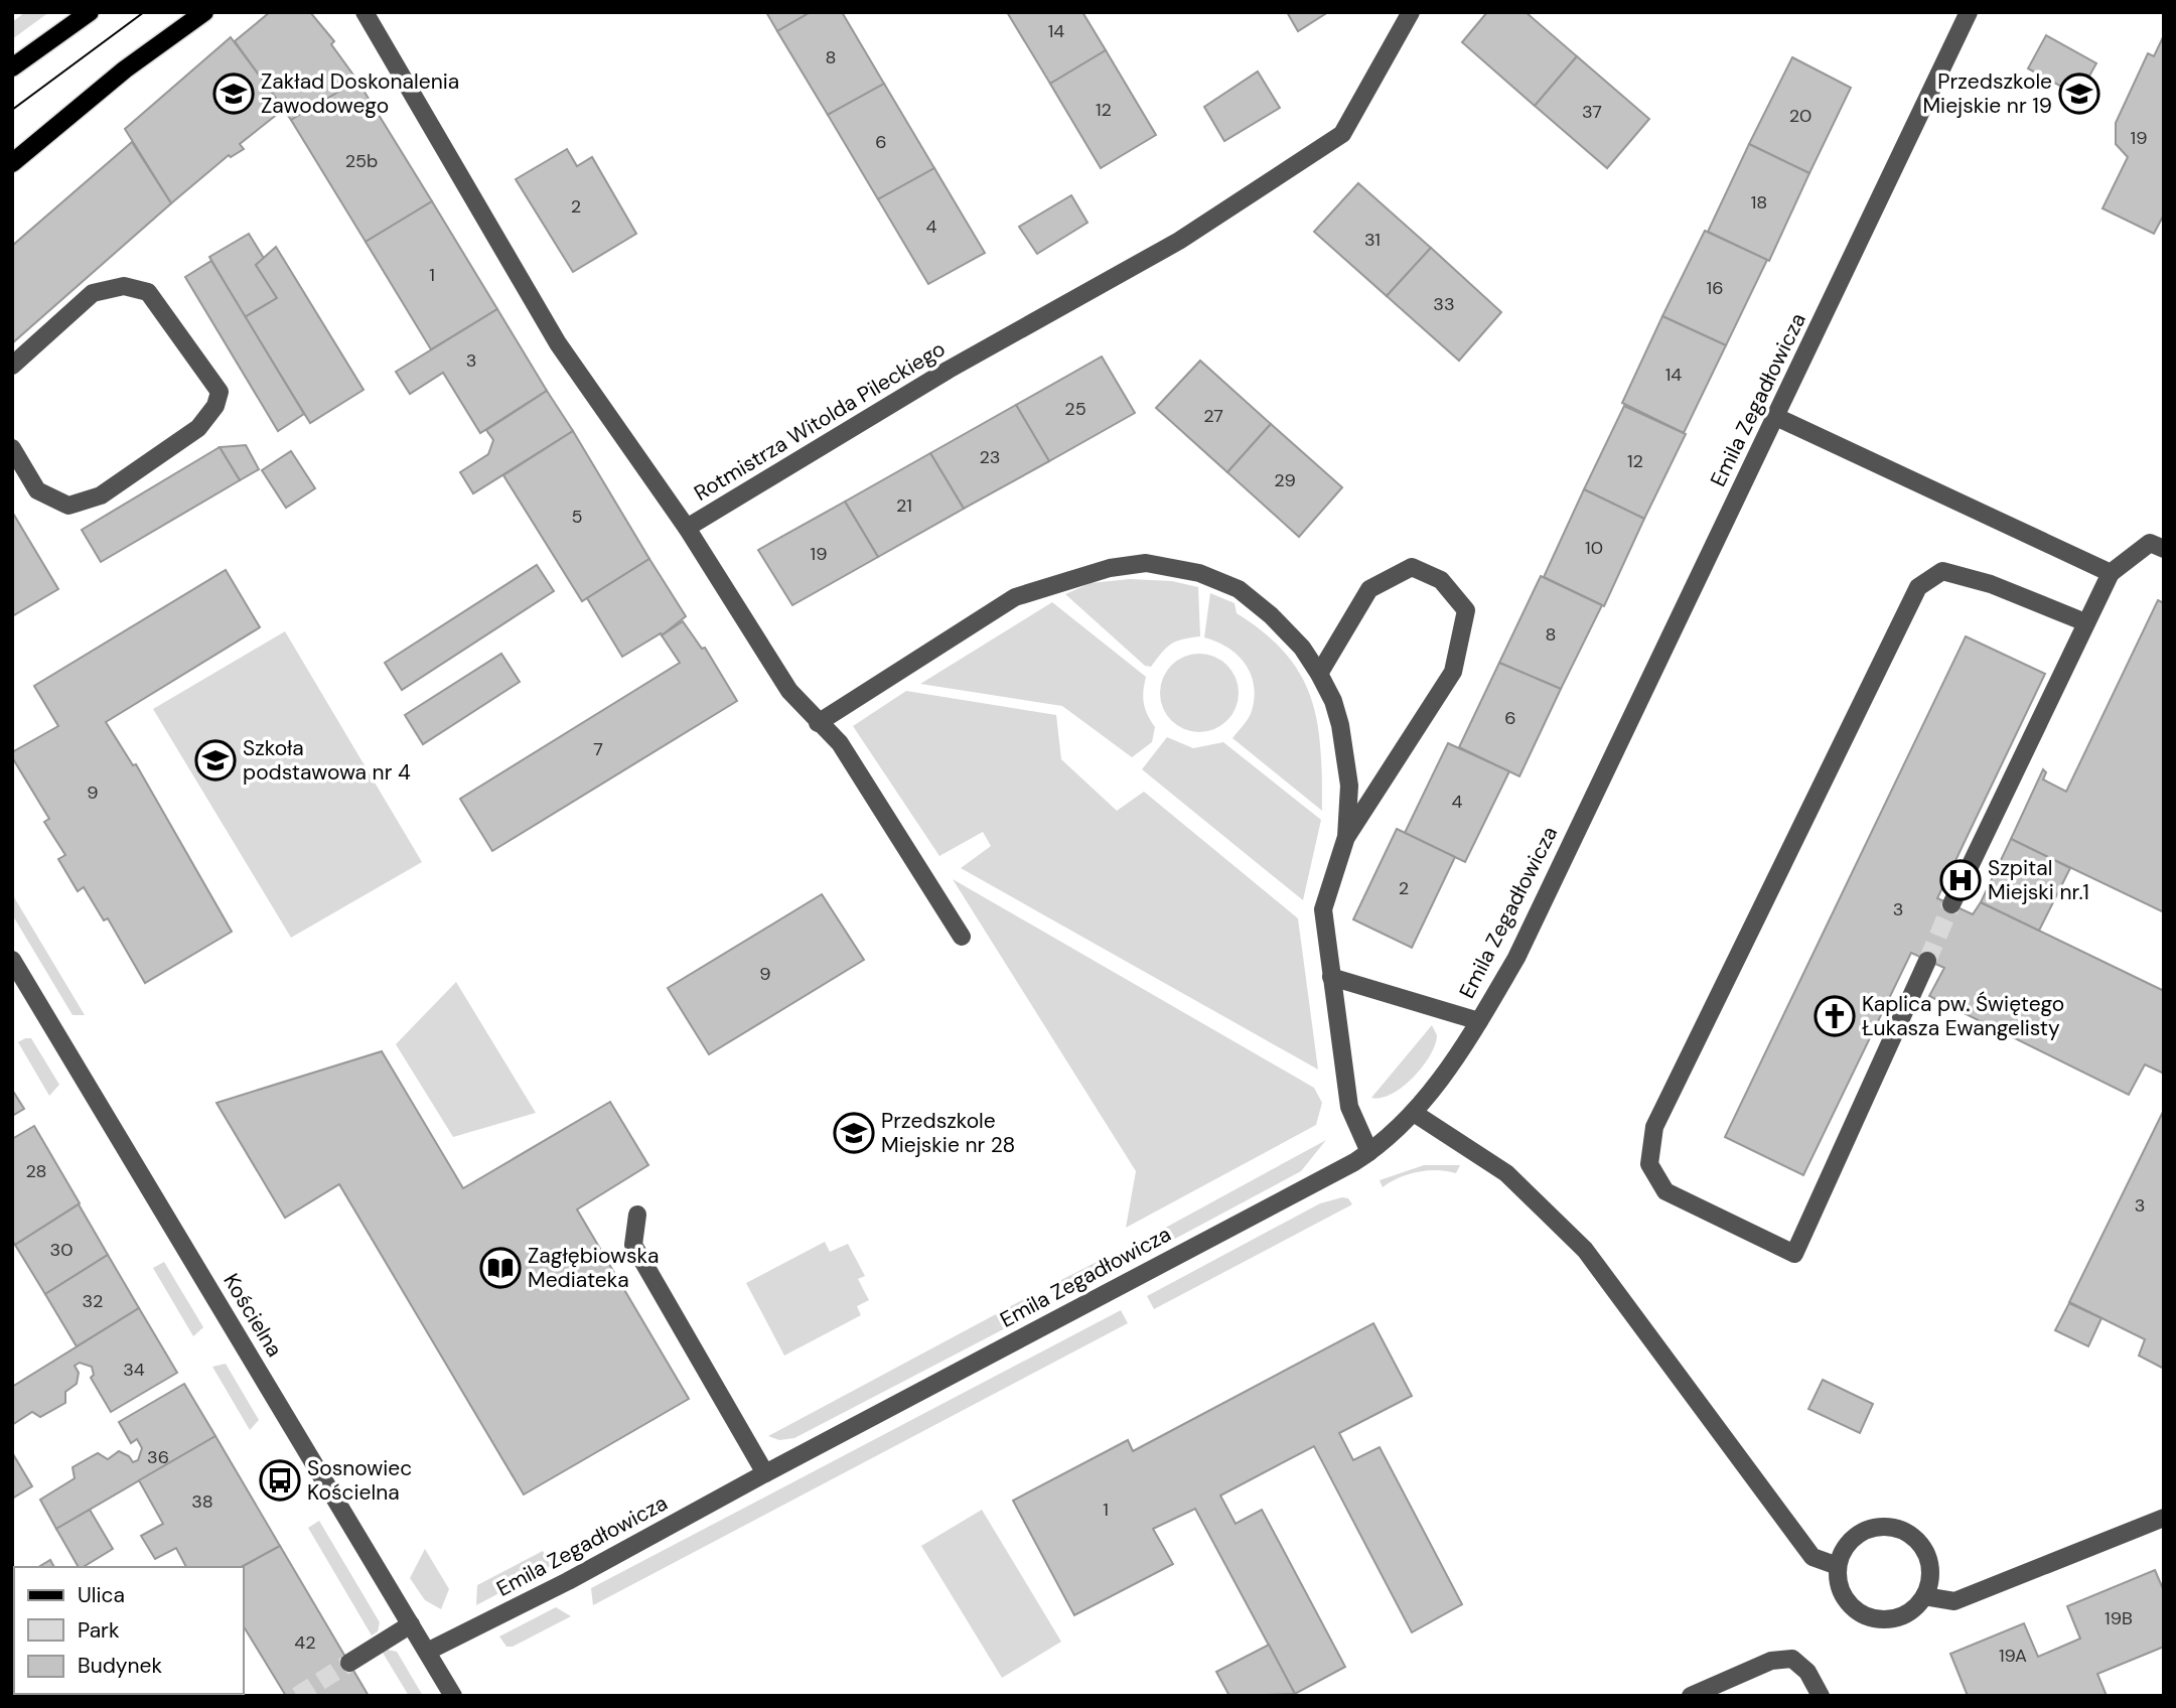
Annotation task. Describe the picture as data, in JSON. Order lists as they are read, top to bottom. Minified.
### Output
{"streets":{"street":["Emila Zegadłowicza","Rotmistrza Witolda Pileckiego","Kościelna"]},"crossings":[["Emila Zegadłowicza","Kościelna"]],"places":{"school or university":["Zakład Doskonalenia Zawodowego","Przedszkole Miejskie nr 19","Szkoła podstawowa nr 4","Przedszkole Miejskie nr 28"],"hospital":["Szpital Miejski nr.1"],"church":["Kaplica pw. Świętego Łukasza Ewangelisty"],"library":["Zagłębiowska Mediateka"],"bus stop":["Sosnowiec Kościelna"]},"house_numbers":["14","8","12","37","20","19","6","25b","18","2","4","31","1","16","33","3","14","25","27","23","12","29","21","5","10","19","8","6","7","9","4","2","3","9","28","3","30","32","34","36","38","1","19B","42","19A"],"legend":["Ulica","Park","Budynek"]}
